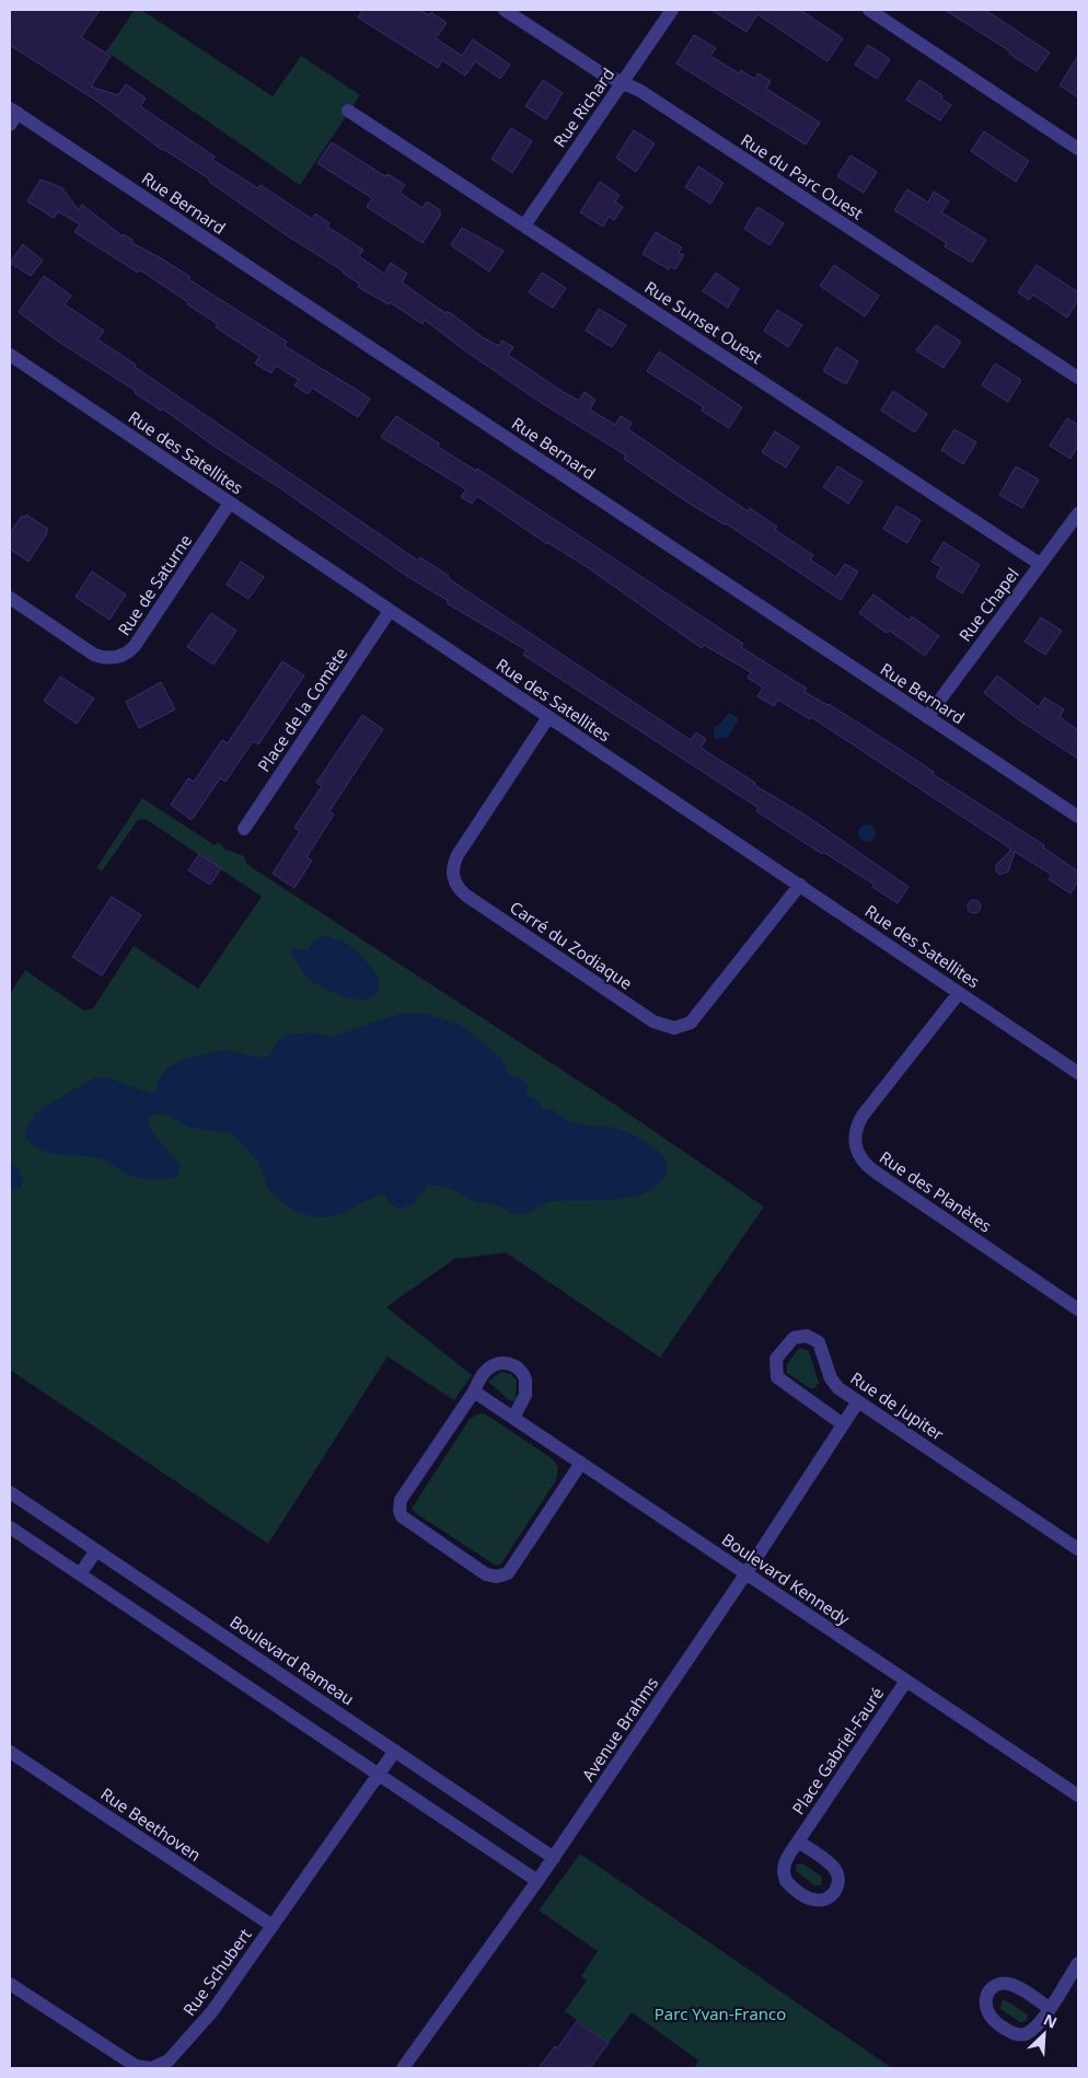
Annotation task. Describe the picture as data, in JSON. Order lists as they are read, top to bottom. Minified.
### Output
{"streets":{"street":["Rue Richard","Rue du Parc Ouest","Rue Bernard","Rue Sunset Ouest","Rue des Satellites","Rue de Saturne","Rue Chapel","Place de la Comète","Carré du Zodiaque","Rue des Planètes","Rue de Jupiter","Boulevard Kennedy","Boulevard Rameau","Avenue Brahms","Place Gabriel-Fauré","Rue Beethoven","Rue Schubert"]},"crossings":[["Rue Richard","Rue du Parc Ouest"],["Rue Richard","Rue Sunset Ouest"],["Rue Bernard","Rue Chapel"],["Rue Sunset Ouest","Rue Chapel"],["Rue des Satellites","Rue de Saturne"],["Rue des Satellites","Place de la Comète"],["Rue des Satellites","Carré du Zodiaque"],["Rue des Satellites","Rue des Planètes"],["Rue de Jupiter","Avenue Brahms"],["Boulevard Kennedy","Avenue Brahms"],["Boulevard Kennedy","Place Gabriel-Fauré"],["Boulevard Rameau","Avenue Brahms"],["Boulevard Rameau","Rue Schubert"],["Rue Beethoven","Rue Schubert"]],"parks":["Parc Yvan-Franco"],"north":"top right"}
